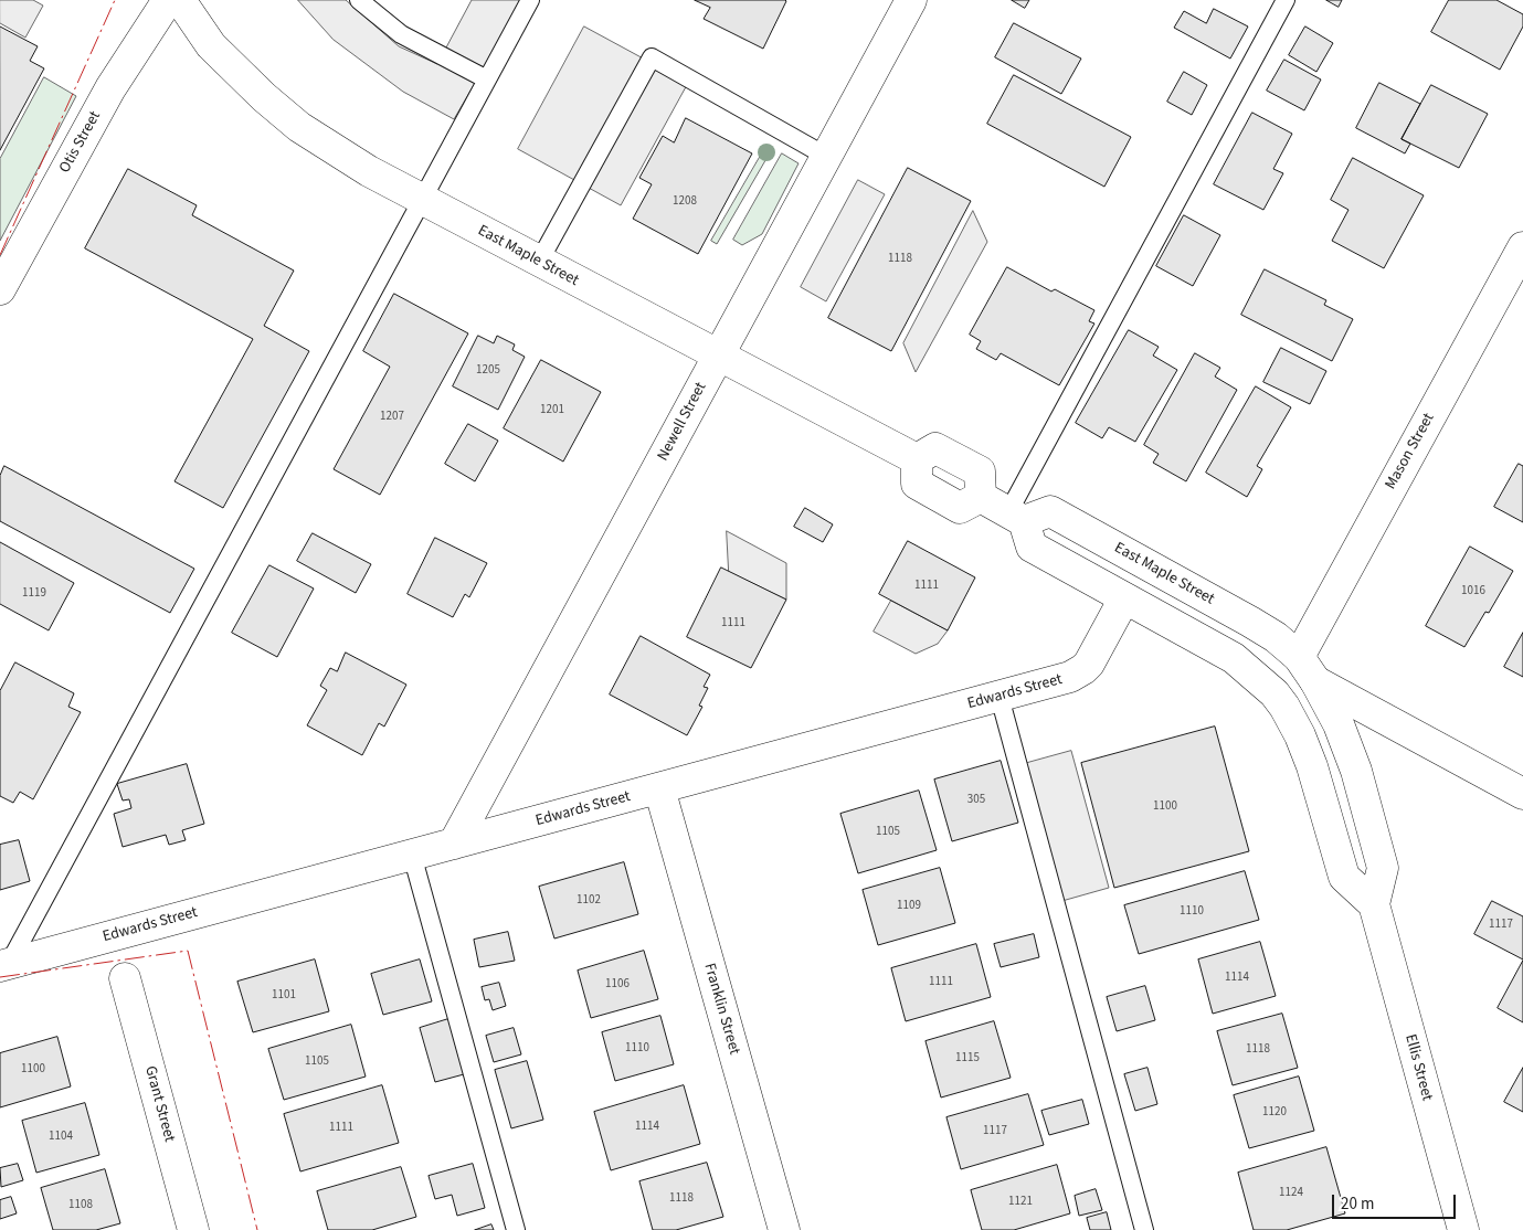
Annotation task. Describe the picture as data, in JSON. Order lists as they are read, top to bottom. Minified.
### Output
{"streets":{"street":["Otis Street","East Maple Street","Newell Street","Mason Street","Edwards Street","Franklin Street","Ellis Street","Grant Street"]},"crossings":[["East Maple Street","Newell Street"],["East Maple Street","Mason Street"],["East Maple Street","Ellis Street"],["Newell Street","Edwards Street"],["Mason Street","Ellis Street"],["Edwards Street","Franklin Street"]],"house_numbers":["1208","1118","1205","1201","1207","1111","1016","1119","1111","305","1100","1105","1102","1109","1110","1117","1114","1111","1106","1101","1110","1118","1115","1105","1100","1120","1114","1111","1117","1104","1124","1118","1121","1108"],"scale_bar":"20 m"}
